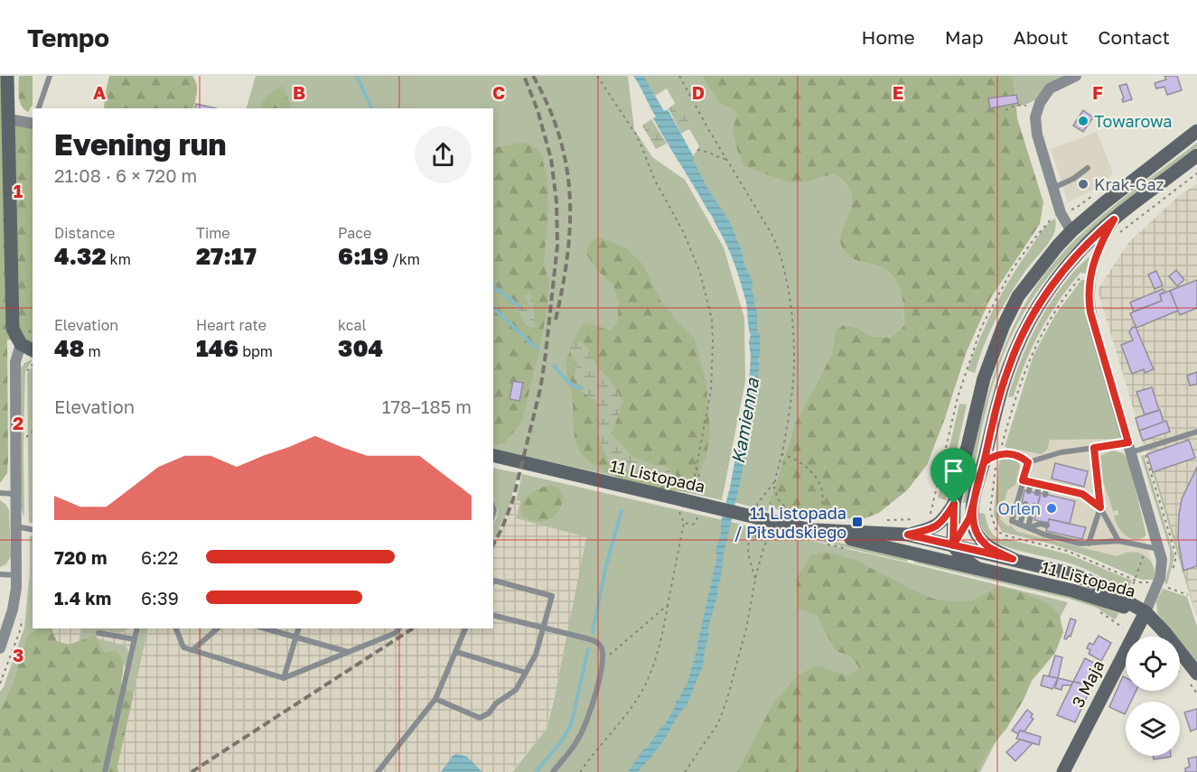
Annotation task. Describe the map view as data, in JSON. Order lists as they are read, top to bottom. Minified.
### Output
{"streets":{"street":["11 Listopada","3 Maja"]},"crossings":[["11 Listopada","3 Maja"]],"water":["Kamienna"],"places":{"other":["Towarowa","Krak-Gaz","Orlen"],"transit":["11 Listopada / Piłsudskiego"]},"page":{"header":"Tempo","nav":["Home","Map","About","Contact"],"heading":["Evening run","21:08 · 6 × 720 m"],"stats":[["Distance","4.32 km"],["Time","27:17"],["Pace","6:19 /km"],["Elevation","48 m"],["Heart rate","146 bpm"],["kcal","304"]],"chart":["Elevation","178–185 m"],"list":[{"name":"720 m","note":"6:22"},{"name":"1.4 km","note":"6:39"}]},"grid":{"columns":["A","B","C","D","E","F"],"rows":["1","2","3"]}}
